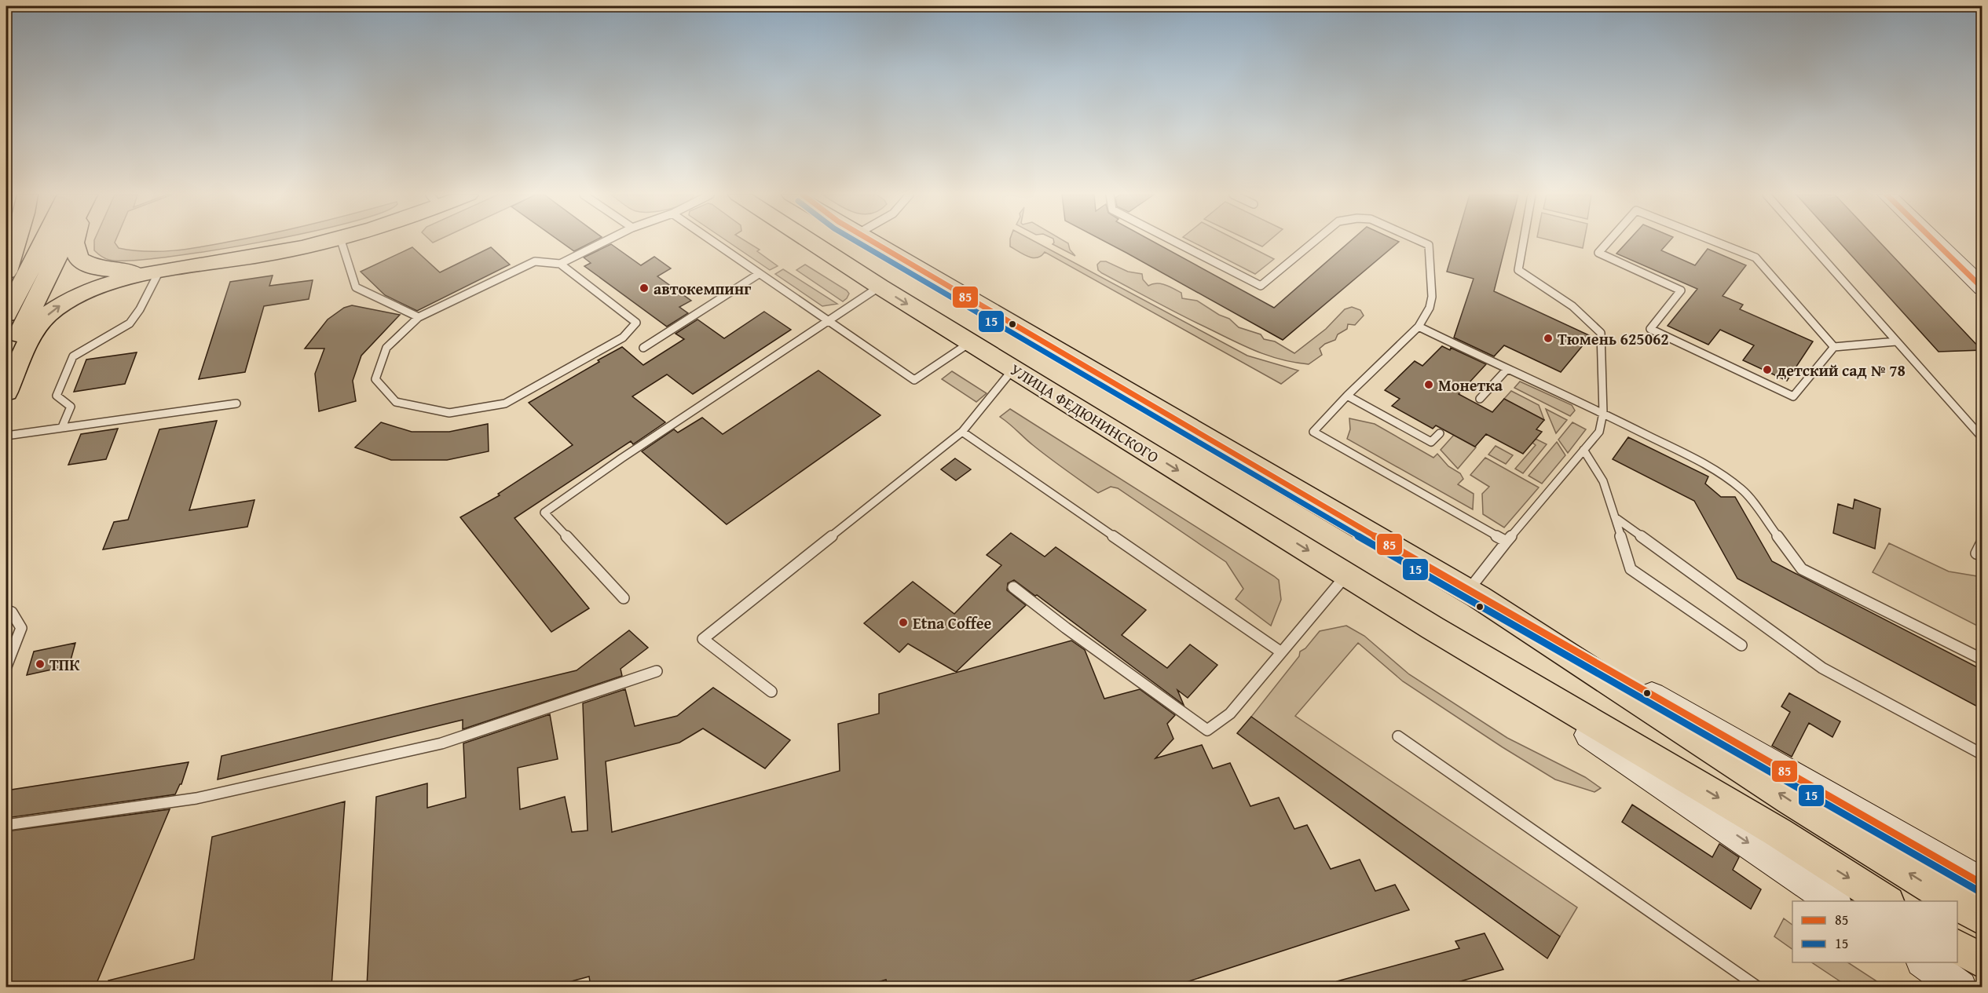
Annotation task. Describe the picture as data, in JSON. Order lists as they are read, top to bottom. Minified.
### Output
{"streets":{"highway":["УЛИЦА ФЕДЮНИНСКОГО"]},"places":["автокемпинг","Тюмень 625062","детский сад № 78","Монетка","Etna Coffee","ТПК"],"lines":["transit line 85","transit line 15"],"legend":["85","15"]}
